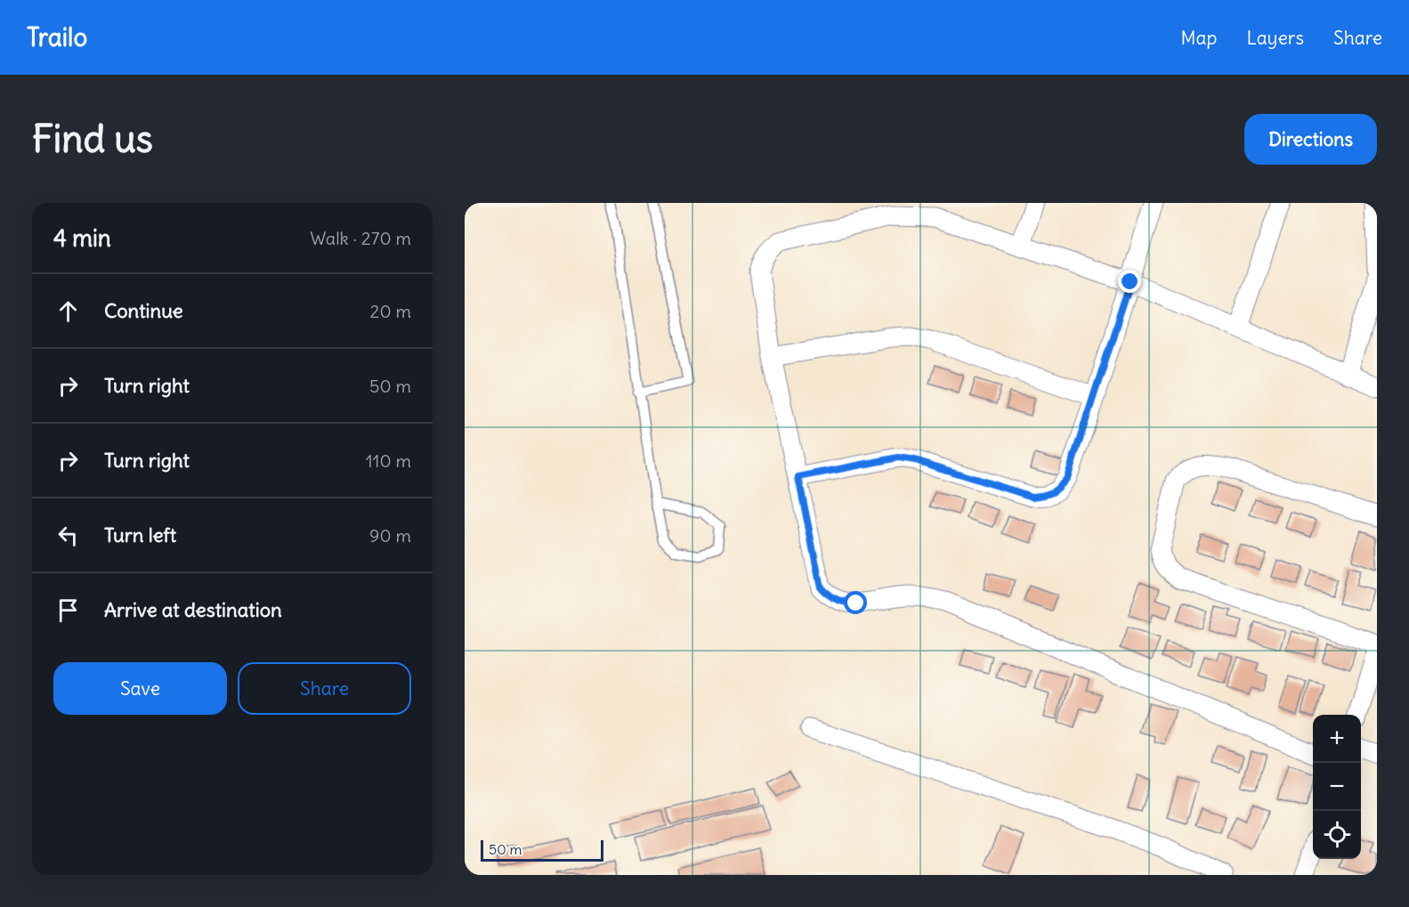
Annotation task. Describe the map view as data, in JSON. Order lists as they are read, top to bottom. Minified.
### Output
{"scale_bar":"50 m","page":{"header":"Trailo","nav":["Map","Layers","Share"],"buttons":["Directions",["Save","Share"]],"title":"Find us","heading":["4 min","Walk · 270 m"],"list":[["Continue","20 m"],["Turn right","50 m"],["Turn right","110 m"],["Turn left","90 m"],"Arrive at destination"],"map_buttons":["+","−"],"scale":"50 m"}}
